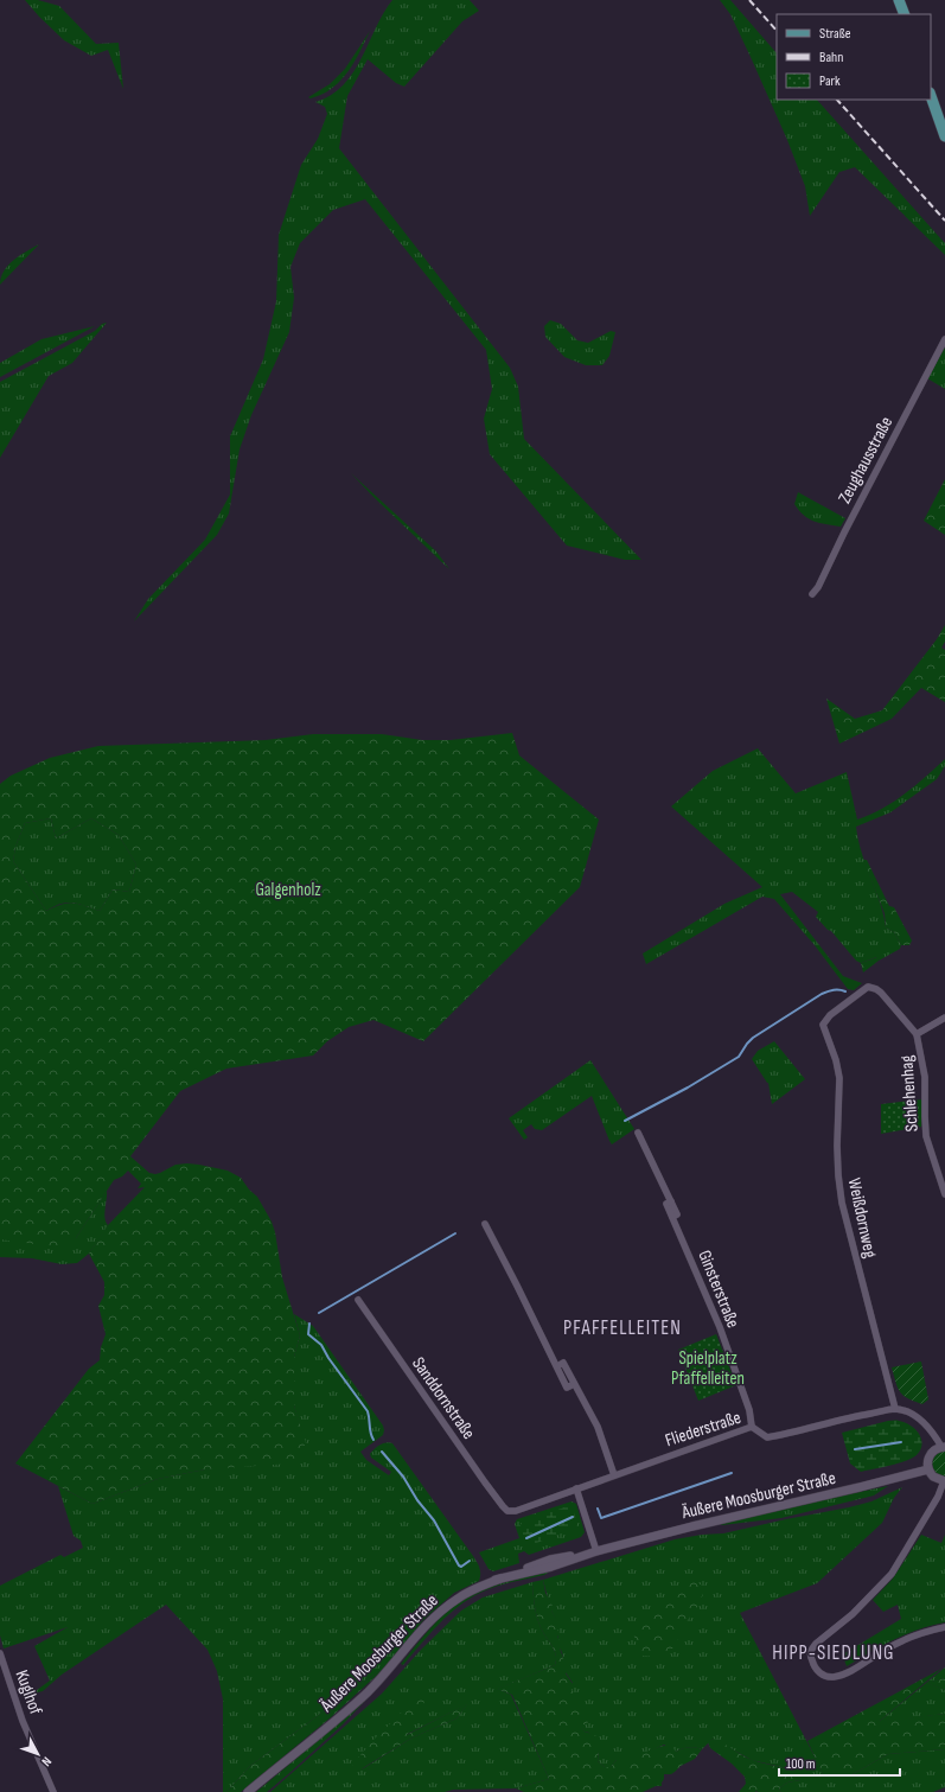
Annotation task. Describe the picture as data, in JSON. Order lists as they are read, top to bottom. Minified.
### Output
{"streets":{"street":["Zeughausstraße","Schlehenhag","Weißdornweg","Ginsterstraße","Sanddornstraße","Fliederstraße","Äußere Moosburger Straße","Kuglhof"]},"crossings":[["Schlehenhag","Weißdornweg"],["Weißdornweg","Fliederstraße"],["Ginsterstraße","Fliederstraße"],["Sanddornstraße","Fliederstraße"]],"districts":["PFAFFELLEITEN","HIPP-SIEDLUNG"],"parks":["Galgenholz","Spielplatz Pfaffelleiten"],"legend":["Straße","Bahn","Park"],"scale_bar":"100 m","north":"bottom right"}
